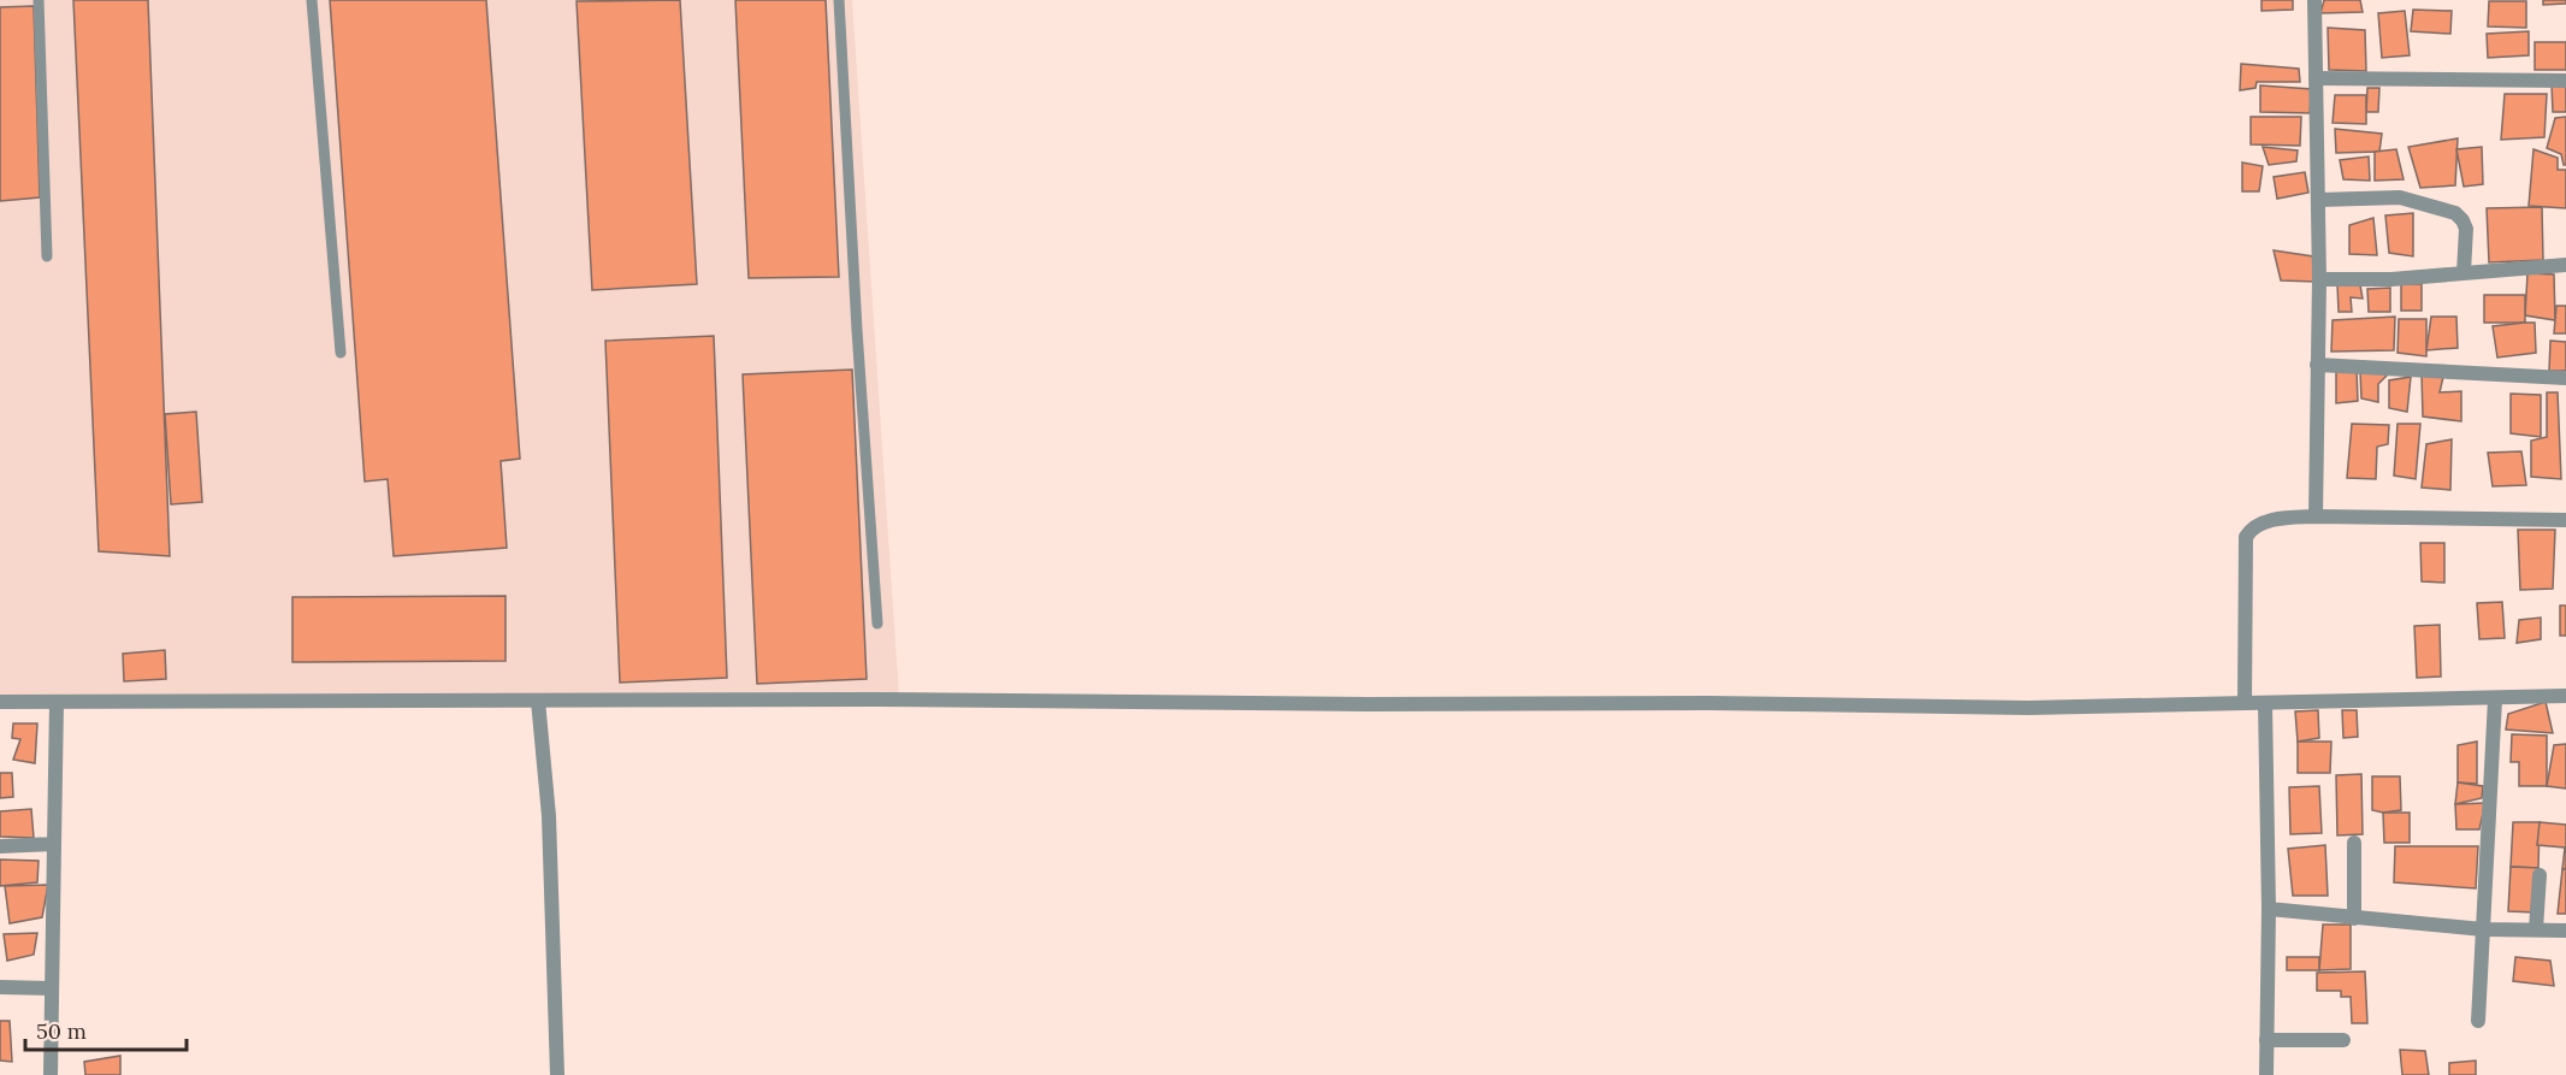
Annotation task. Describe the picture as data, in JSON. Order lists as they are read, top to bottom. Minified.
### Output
{"scale_bar":"50 m"}
